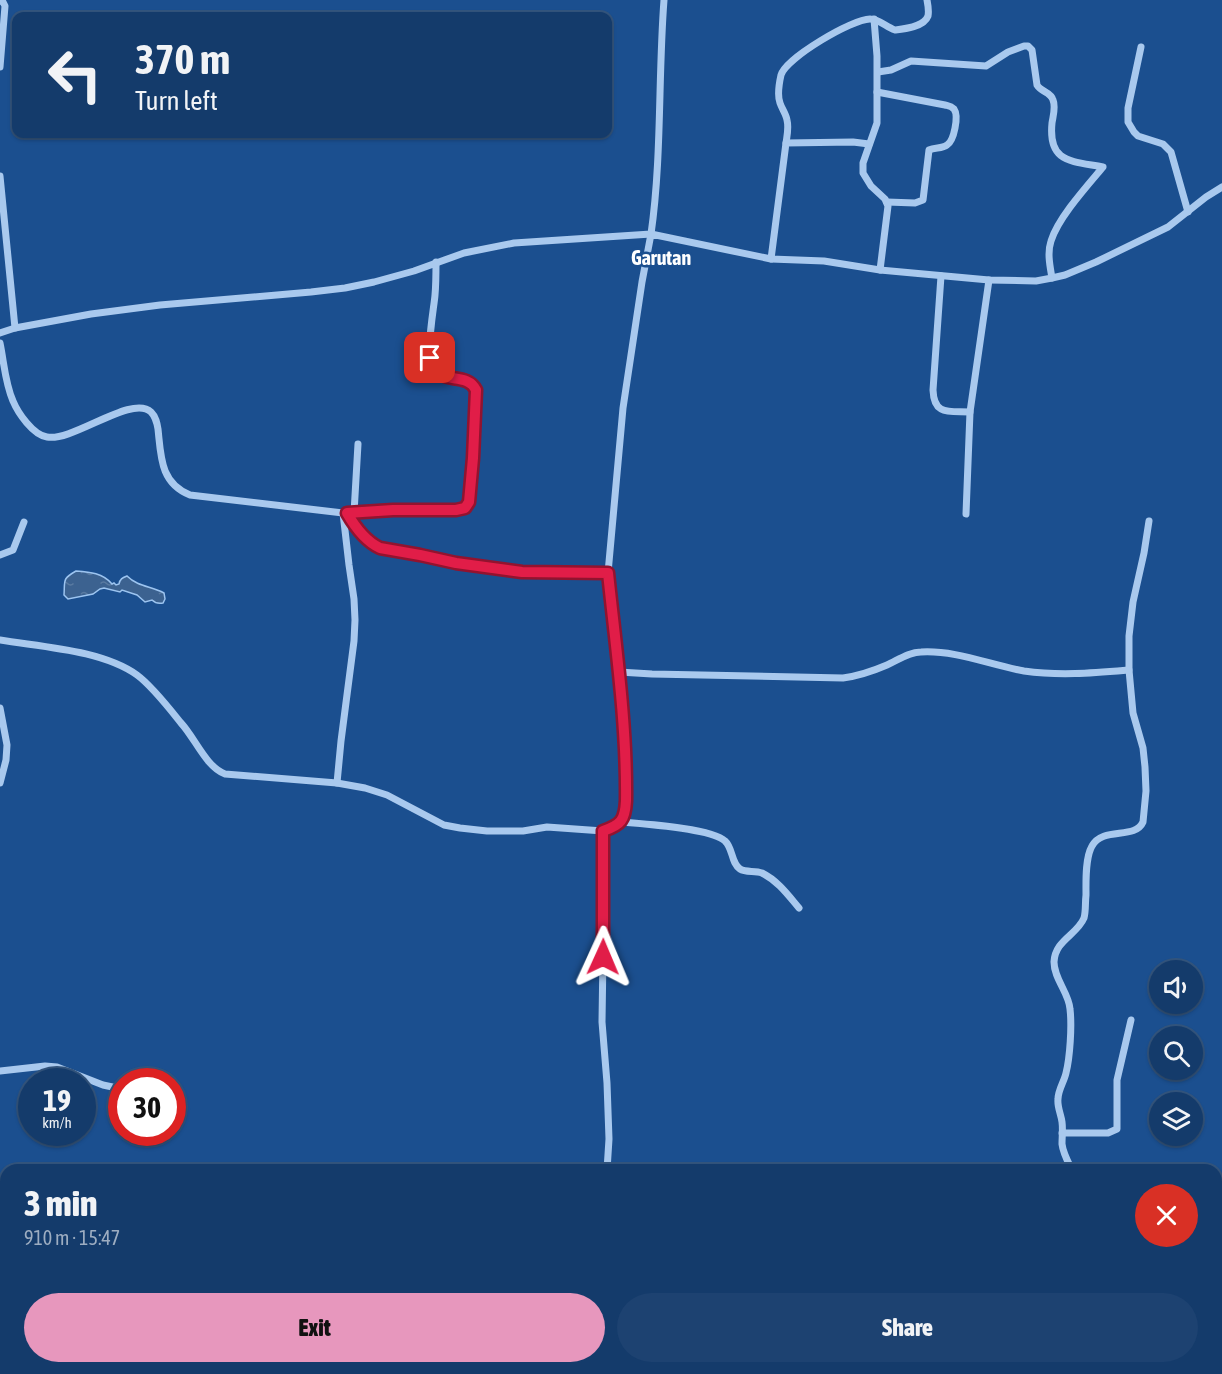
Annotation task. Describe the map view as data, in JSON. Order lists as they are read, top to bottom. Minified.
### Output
{"districts":["Garutan"],"page":{"turn":["370 m","Turn left"],"speed":"19 km/h","limit":"30","heading":["3 min","910 m · 15:47"],"buttons":["Exit","Share"]}}
